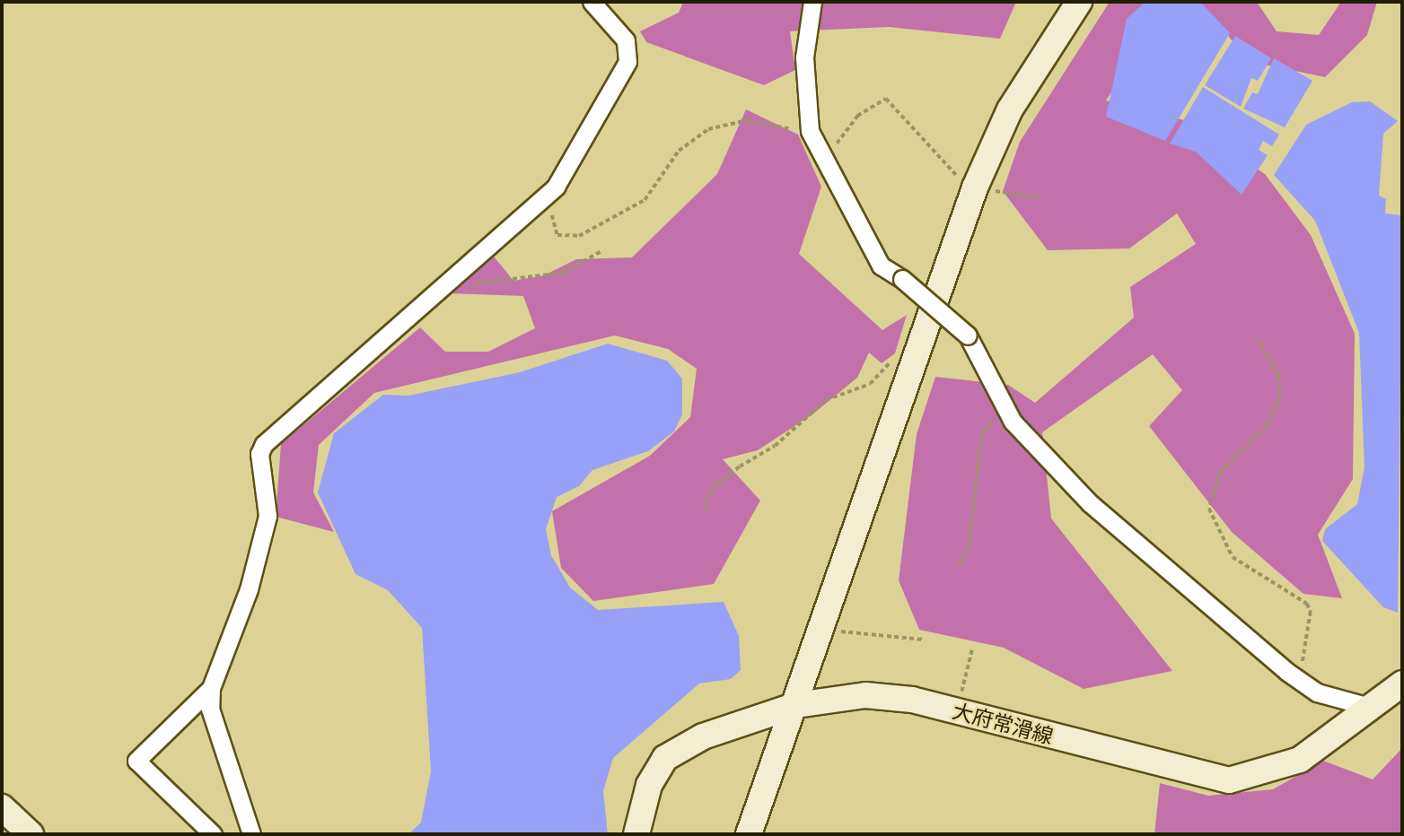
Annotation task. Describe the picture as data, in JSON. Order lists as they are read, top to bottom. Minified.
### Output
{"streets":{"street":["大府常滑線"]}}
